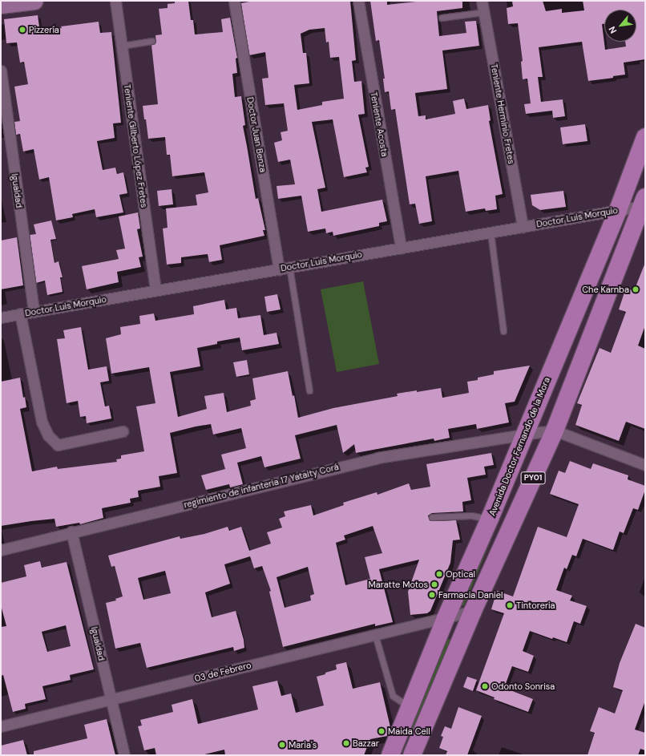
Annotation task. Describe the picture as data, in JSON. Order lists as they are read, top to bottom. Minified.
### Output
{"streets":{"highway":["Avenida Doctor Fernando de la Mora","PY01"],"street":["Teniente Herminio Fretes","Teniente Acosta","Doctor Juan Benza","Teniente Gilberto López Fretes","Igualdad","Doctor Luis Morquio","regimiento de infanteria 17 Yataity Corá","03 de Febrero"]},"crossings":[["Teniente Herminio Fretes","Doctor Luis Morquio"],["Teniente Acosta","Doctor Luis Morquio"],["Doctor Juan Benza","Doctor Luis Morquio"],["Teniente Gilberto López Fretes","Doctor Luis Morquio"],["Igualdad","Doctor Luis Morquio"],["Igualdad","regimiento de infanteria 17 Yataity Corá"],["Igualdad","03 de Febrero"],["Doctor Luis Morquio","Avenida Doctor Fernando de la Mora"],["Doctor Luis Morquio","PY01"],["Avenida Doctor Fernando de la Mora","regimiento de infanteria 17 Yataity Corá"],["Avenida Doctor Fernando de la Mora","03 de Febrero"],["PY01","regimiento de infanteria 17 Yataity Corá"],["PY01","03 de Febrero"]],"places":["Pizzería","Che Karnba","Optical","Maratte Motos","Farmacia Daniel","Tintoreria","Odonto Sonrisa","Maida Cell","Bazzar","Maria's"],"north":"bottom left"}
